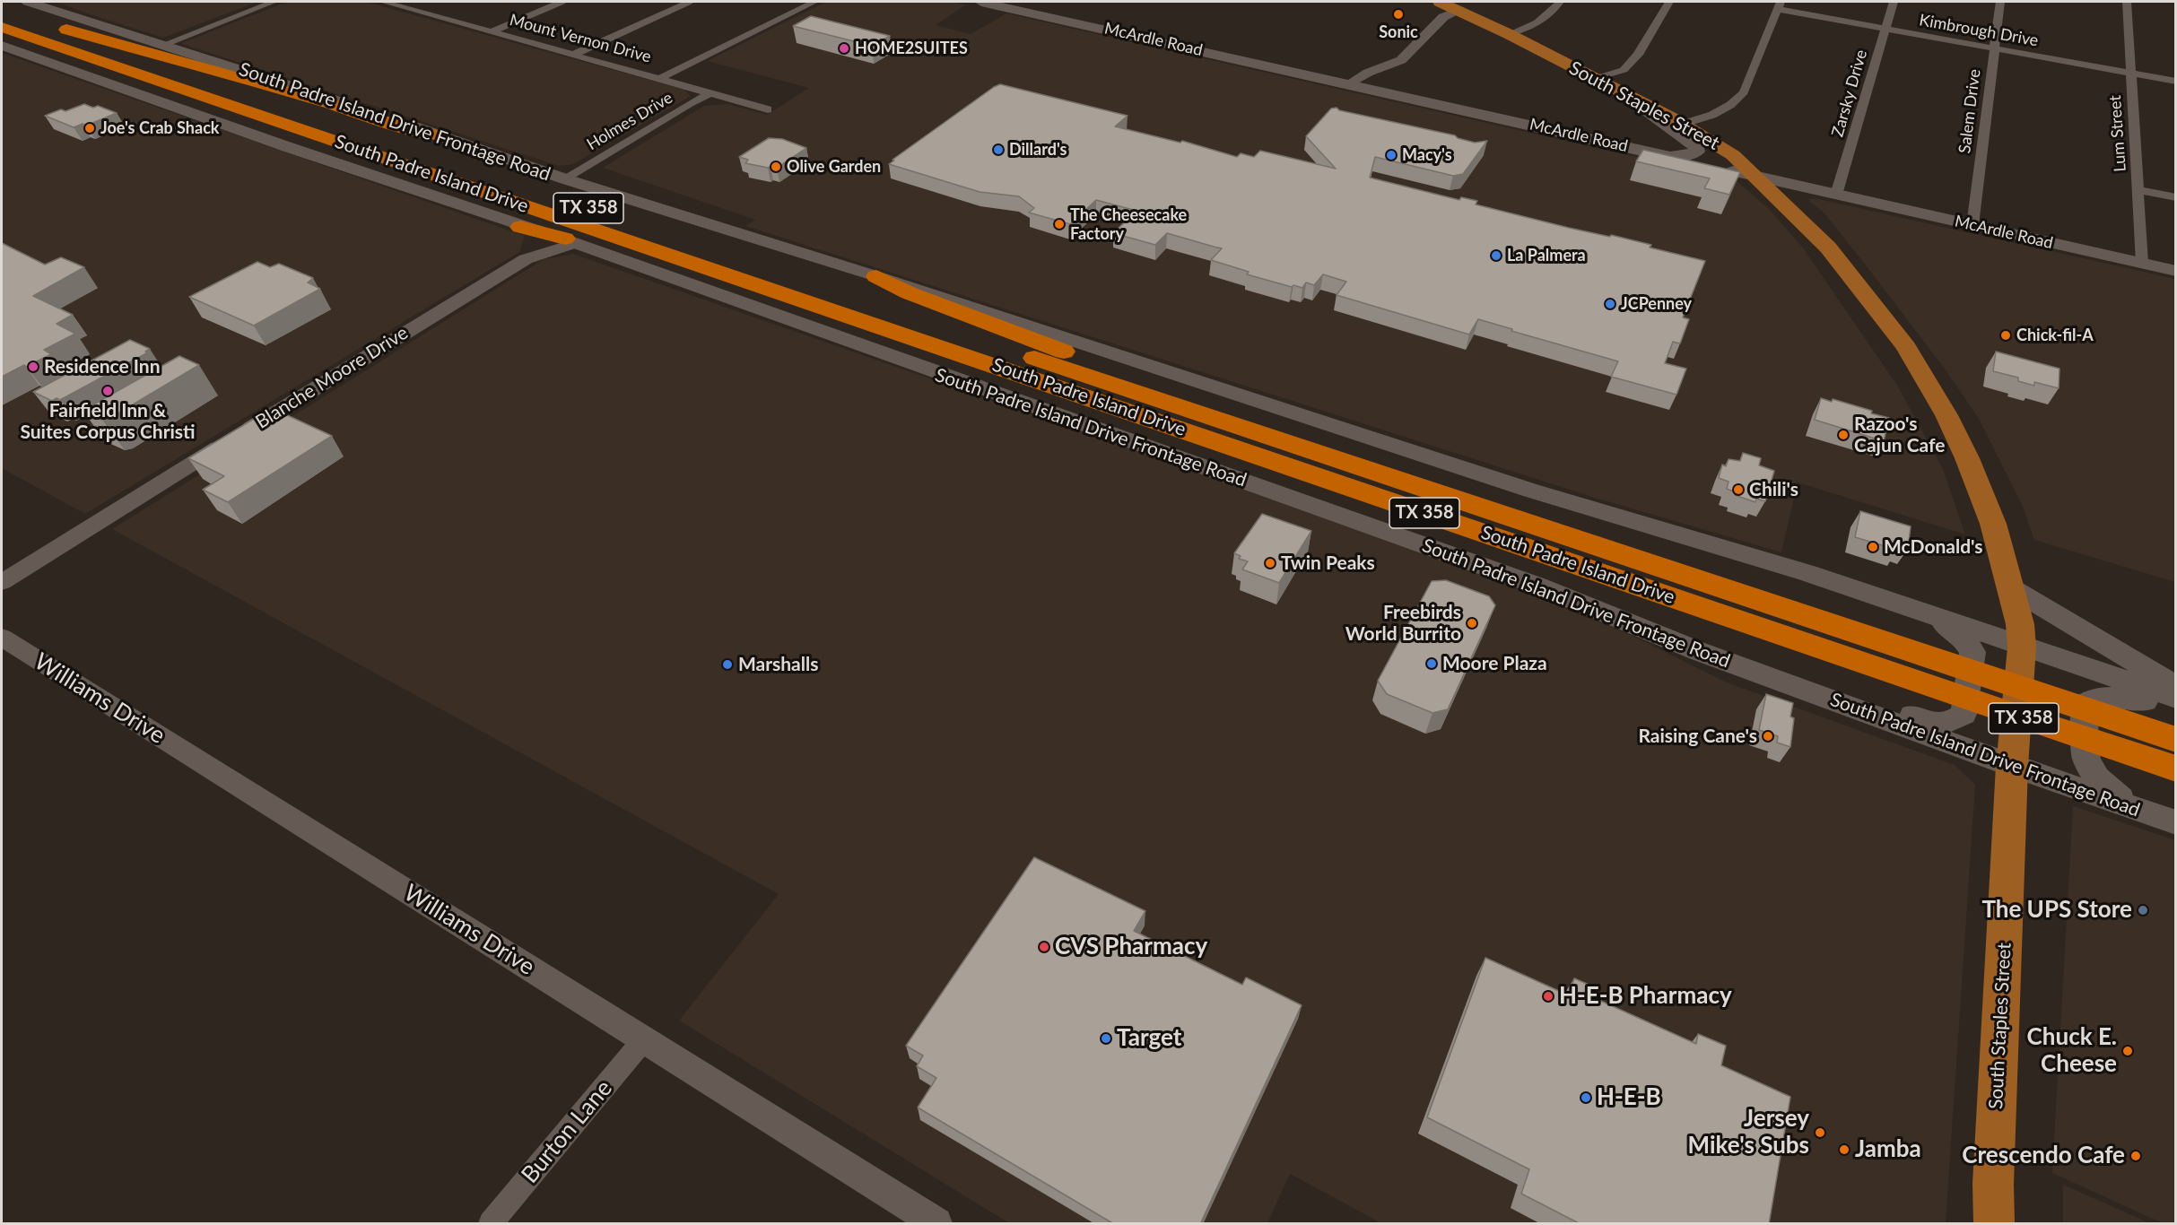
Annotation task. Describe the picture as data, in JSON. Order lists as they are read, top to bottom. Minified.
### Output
{"streets":{"highway":["South Padre Island Drive","TX 358"],"main road":["McArdle Road","South Staples Street","South Padre Island Drive Frontage Road"],"street":["Kimbrough Drive","Mount Vernon Drive","Zarsky Drive","Salem Drive","Holmes Drive","Lum Street","Blanche Moore Drive","Williams Drive","Burton Lane"]},"crossings":[["Kimbrough Drive","Zarsky Drive"],["Kimbrough Drive","Salem Drive"],["Kimbrough Drive","Lum Street"],["Mount Vernon Drive","Holmes Drive"],["McArdle Road","Zarsky Drive"],["McArdle Road","South Staples Street"],["McArdle Road","Salem Drive"],["McArdle Road","Lum Street"],["South Staples Street","South Padre Island Drive Frontage Road"],["Holmes Drive","South Padre Island Drive Frontage Road"],["South Padre Island Drive Frontage Road","Blanche Moore Drive"],["Williams Drive","Burton Lane"]],"places":["Sonic","HOME2SUITES","Joe's Crab Shack","Dillard's","Macy's","Olive Garden","The Cheesecake Factory","La Palmera","JCPenney","Chick-fil-A","Residence Inn","Fairfield Inn & Suites Corpus Christi","Razoo's Cajun Cafe","Chili's","McDonald's","Twin Peaks","Freebirds World Burrito","Moore Plaza","Marshalls","Raising Cane's","The UPS Store","CVS Pharmacy","H-E-B Pharmacy","Target","Chuck E. Cheese","H-E-B","Jersey Mike's Subs","Jamba","Crescendo Cafe"]}
